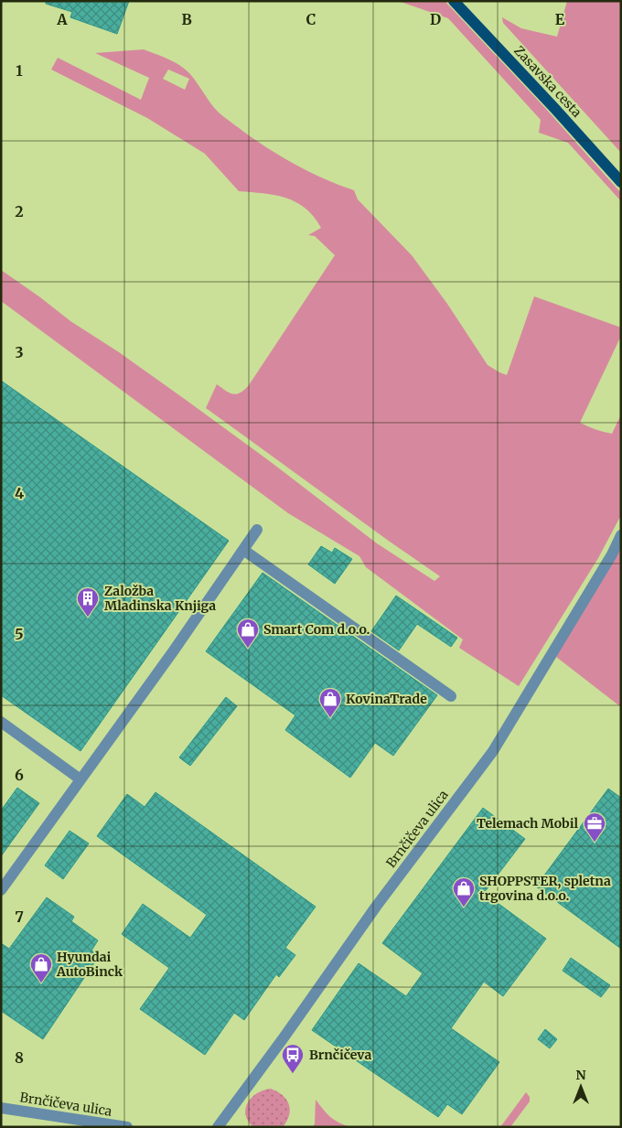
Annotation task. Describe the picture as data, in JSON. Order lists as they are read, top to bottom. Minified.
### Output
{"streets":{"main road":["Zasavska cesta"],"street":["Brnčičeva ulica"]},"places":{"building":["Založba Mladinska Knjiga"],"shop":["Smart Com d.o.o.","KovinaTrade","SHOPPSTER, spletna trgovina d.o.o.","Hyundai AutoBinck"],"office":["Telemach Mobil"],"bus stop":["Brnčičeva"]},"north":"top","grid":{"columns":["A","B","C","D","E"],"rows":["1","2","3","4","5","6","7","8"]}}
